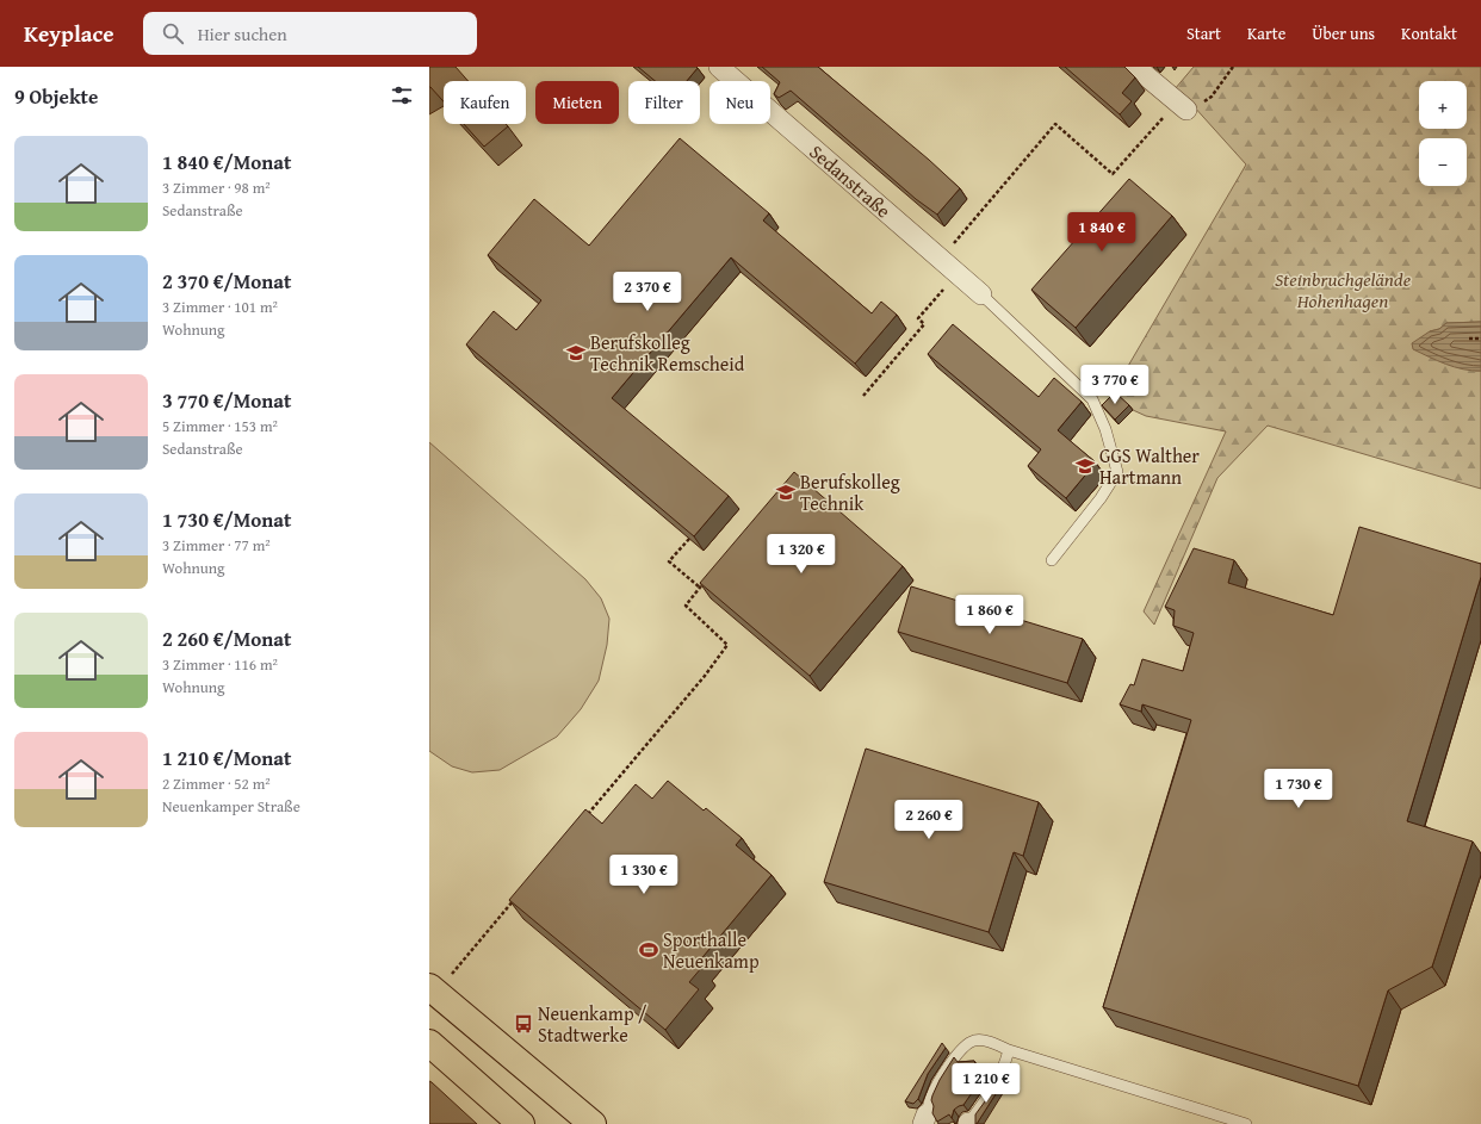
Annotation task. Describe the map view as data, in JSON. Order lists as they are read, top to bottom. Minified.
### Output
{"streets":{"street":["Sedanstraße"]},"parks":["Steinbruchgelände Hohenhagen"],"places":{"school or university":["Berufskolleg Technik Remscheid","GGS Walther Hartmann","Berufskolleg Technik"],"sports":["Sporthalle Neuenkamp"],"bus stop":["Neuenkamp / Stadtwerke"]},"page":{"header":"Keyplace","search":"Hier suchen","nav":["Start","Karte","Über uns","Kontakt"],"heading":"9 Objekte","map_buttons":["+","−"],"chip":["Kaufen","Mieten","Filter","Neu"],"list":[{"name":"1 840 €/Monat","note":"3 Zimmer · 98 m² · Sedanstraße"},{"name":"2 370 €/Monat","note":"3 Zimmer · 101 m² · Wohnung"},{"name":"3 770 €/Monat","note":"5 Zimmer · 153 m² · Sedanstraße"},{"name":"1 730 €/Monat","note":"3 Zimmer · 77 m² · Wohnung"},{"name":"2 260 €/Monat","note":"3 Zimmer · 116 m² · Wohnung"},{"name":"1 210 €/Monat","note":"2 Zimmer · 52 m² · Neuenkamper Straße"}],"price":["1 840 €","2 370 €","3 770 €","1 320 €","1 860 €","1 730 €","2 260 €","1 330 €","1 210 €"]}}
